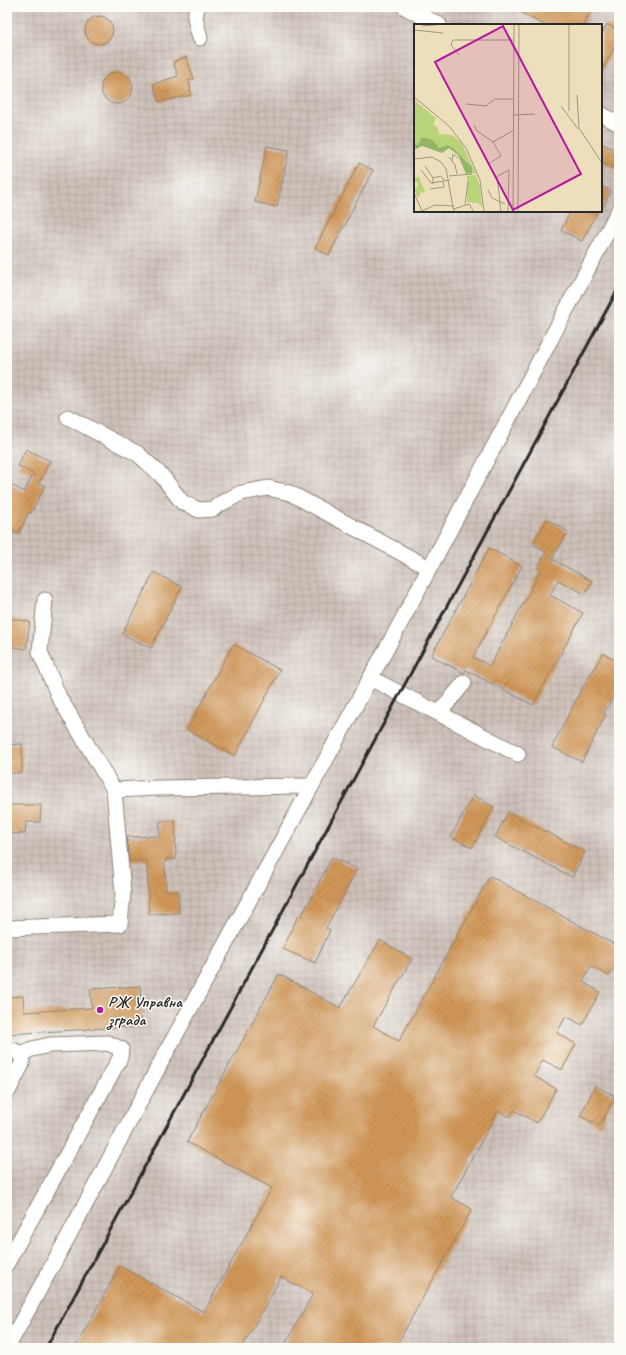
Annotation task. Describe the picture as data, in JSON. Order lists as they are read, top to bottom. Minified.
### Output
{"places":["РЖ Управна зграда"]}
